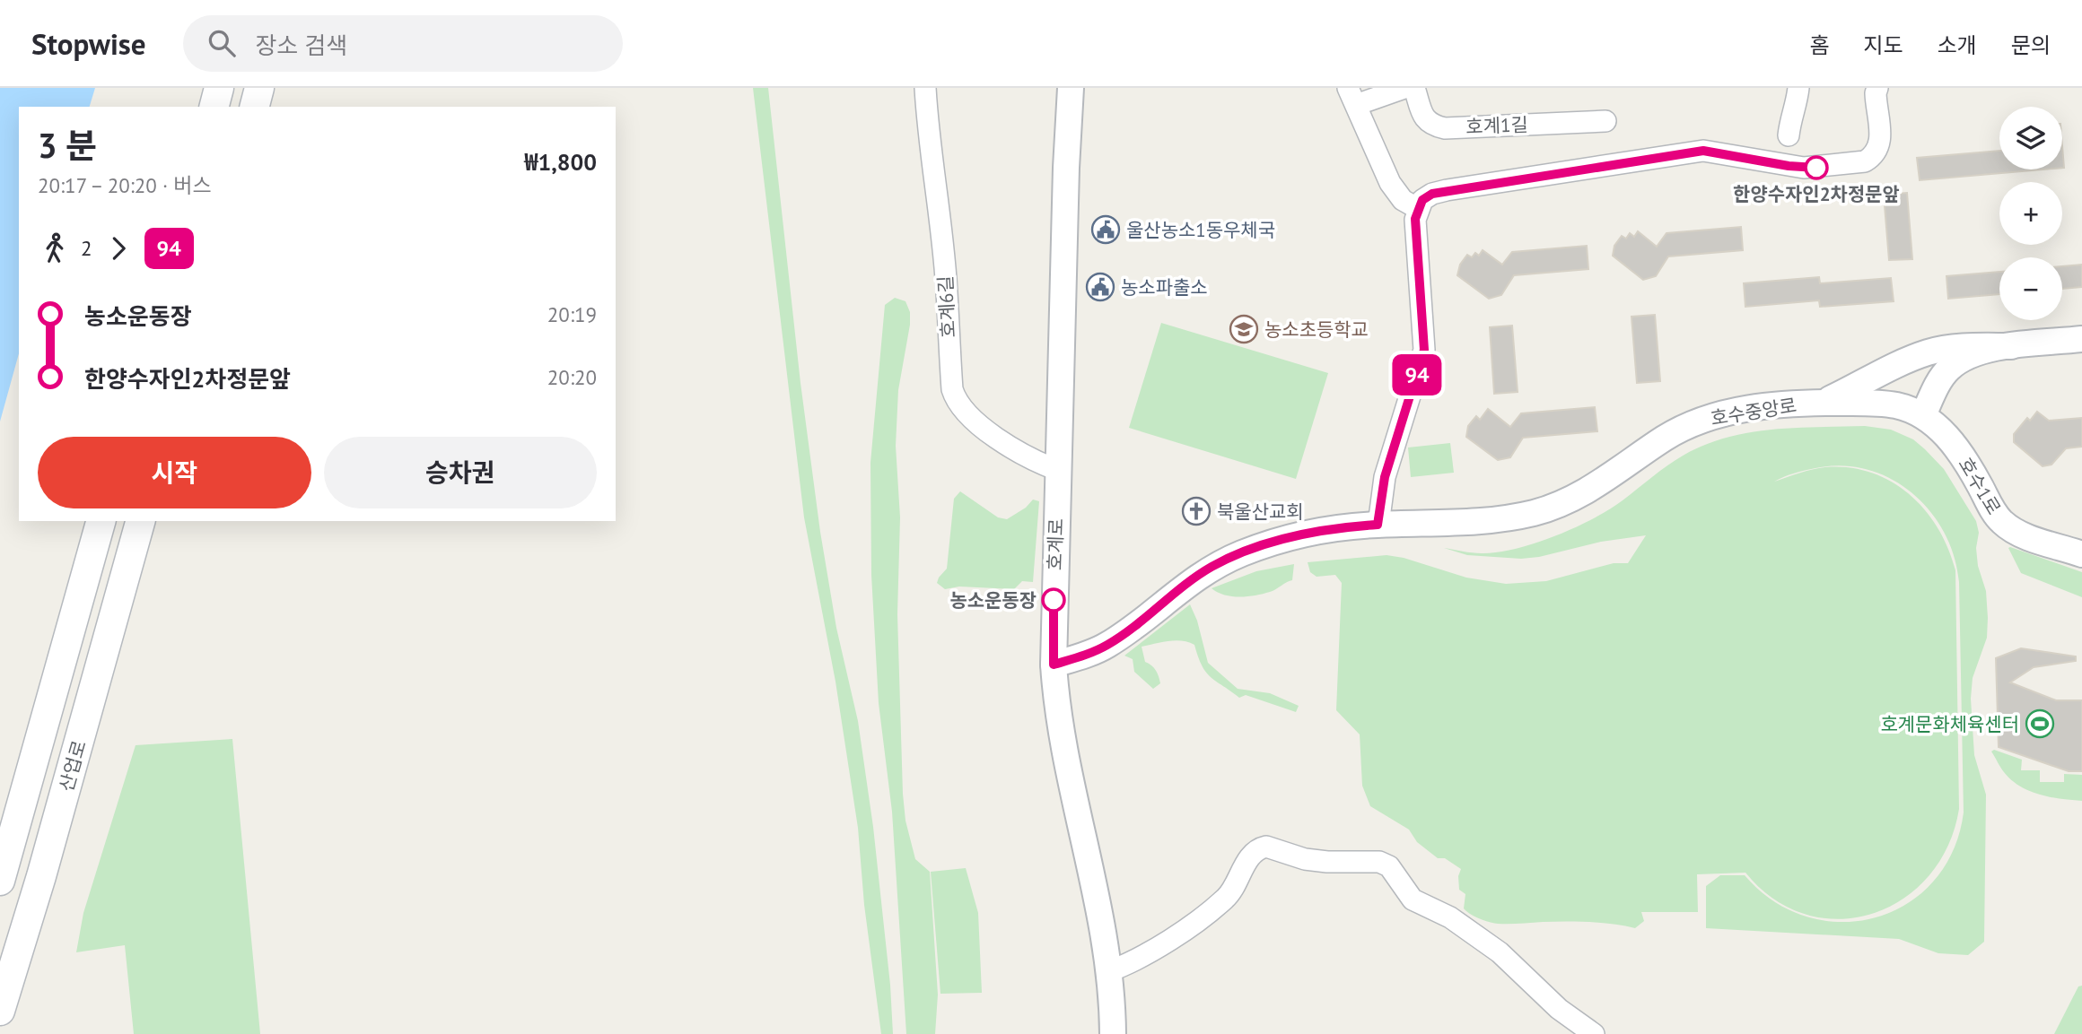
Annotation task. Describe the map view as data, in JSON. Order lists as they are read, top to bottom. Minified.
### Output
{"streets":{"main road":["산업로"],"street":["호계1길","호계6길","호수중앙로","호수1로","호계로"]},"crossings":[["호계6길","호계로"],["호수중앙로","호수1로"],["호수중앙로","호계로"]],"places":{"other":["한양수자인2차정문앞","농소운동장"],"public building":["울산농소1동우체국","농소파출소"],"school or university":["농소초등학교"],"church":["북울산교회"],"sports":["호계문화체육센터"]},"lines":["bus line 94"],"page":{"header":"Stopwise","search":"장소 검색","nav":["홈","지도","소개","문의"],"on_map":"94","map_buttons":["+","−"],"heading":["3 분","20:17 – 20:20 · 버스","₩1,800"],"legs":["2","94"],"list":[{"name":"농소운동장","value":"20:19"},{"name":"한양수자인2차정문앞","value":"20:20"}],"buttons":["시작","승차권"]}}
